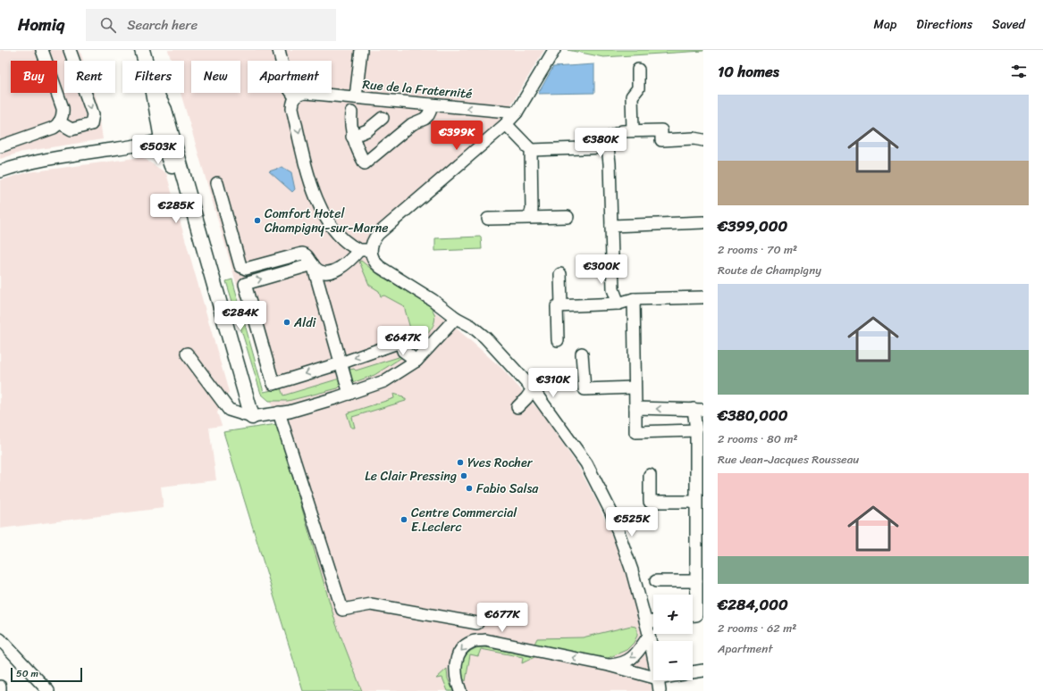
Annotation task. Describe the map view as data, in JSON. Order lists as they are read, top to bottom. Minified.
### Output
{"streets":{"street":["Rue de la Fraternité"]},"one_way":["Rue de la Fraternité"],"places":["Comfort Hotel Champigny-sur-Marne","Aldi","Yves Rocher","Le Clair Pressing","Fabio Salsa","Centre Commercial E.Leclerc"],"scale_bar":"50 m","page":{"header":"Homiq","search":"Search here","nav":["Map","Directions","Saved"],"heading":"10 homes","chip":["Buy","Rent","Filters","New","Apartment"],"list":[{"name":"€399,000","note":"2 rooms · 70 m² · Route de Champigny"},{"name":"€380,000","note":"2 rooms · 80 m² · Rue Jean-Jacques Rousseau"},{"name":"€284,000","note":"2 rooms · 62 m² · Apartment"}],"price":["€399K","€380K","€503K","€285K","€300K","€284K","€647K","€310K","€525K","€677K"],"map_buttons":["+","−"],"scale":"50 m"}}
